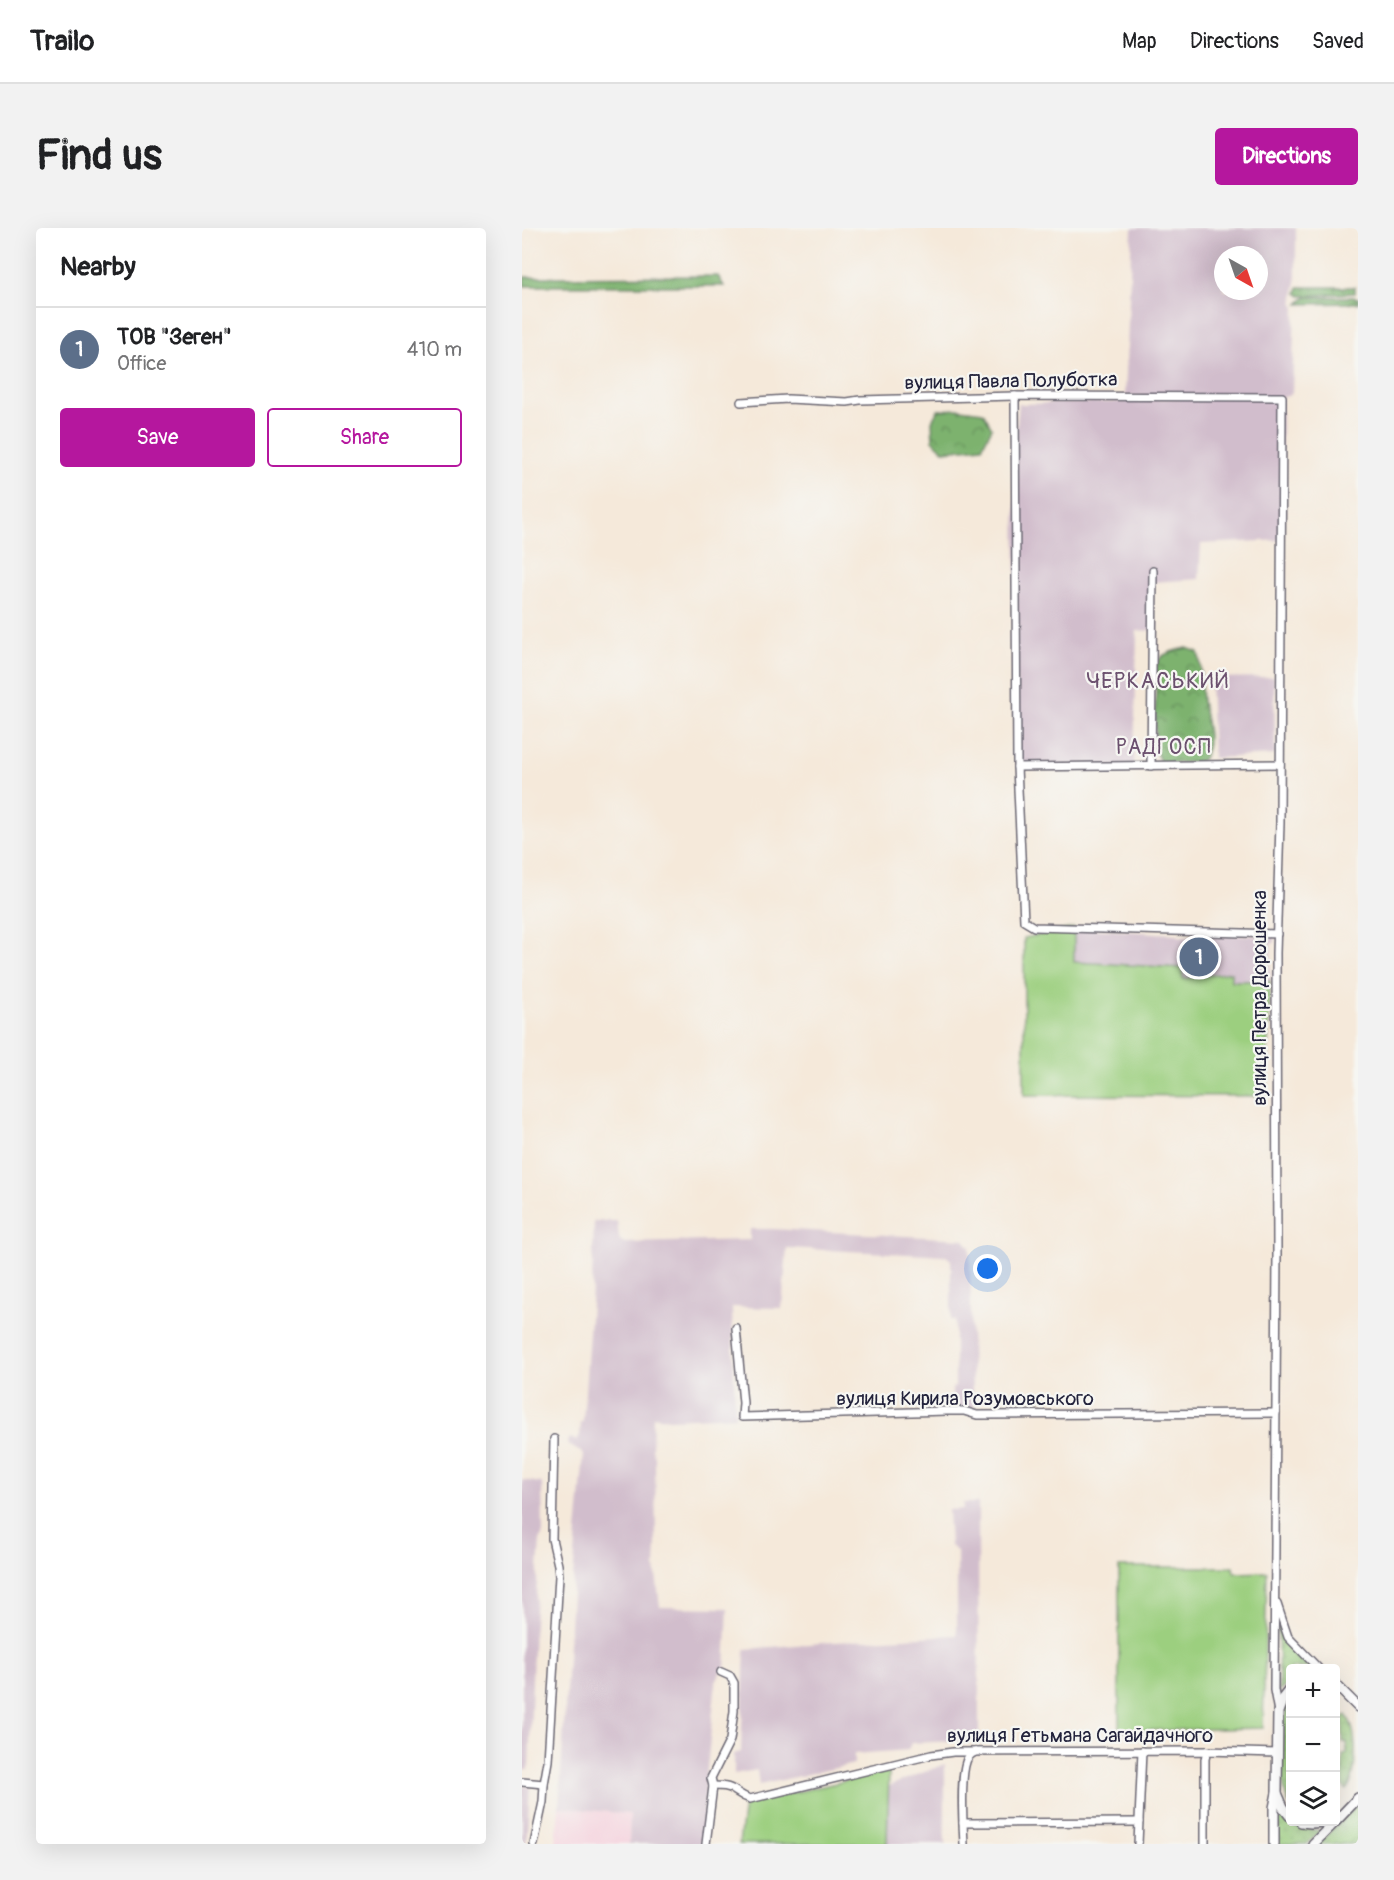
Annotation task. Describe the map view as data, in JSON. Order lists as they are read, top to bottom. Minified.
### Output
{"streets":{"main road":["вулиця Петра Дорошенка"],"street":["вулиця Павла Полуботка","вулиця Кирила Розумовського","вулиця Гетьмана Сагайдачного"]},"crossings":[["вулиця Павла Полуботка","вулиця Петра Дорошенка"],["вулиця Петра Дорошенка","вулиця Кирила Розумовського"],["вулиця Петра Дорошенка","вулиця Гетьмана Сагайдачного"]],"districts":["ЧЕРКАСЬКИЙ","РАДГОСП"],"north":"bottom right","page":{"header":"Trailo","nav":["Map","Directions","Saved"],"buttons":["Directions",["Save","Share"]],"title":"Find us","heading":"Nearby","list":[{"mark":"1","name":"ТОВ \"Зеген\"","note":"Office","value":"410 m"}],"pins":"1","map_buttons":["+","−"]}}
